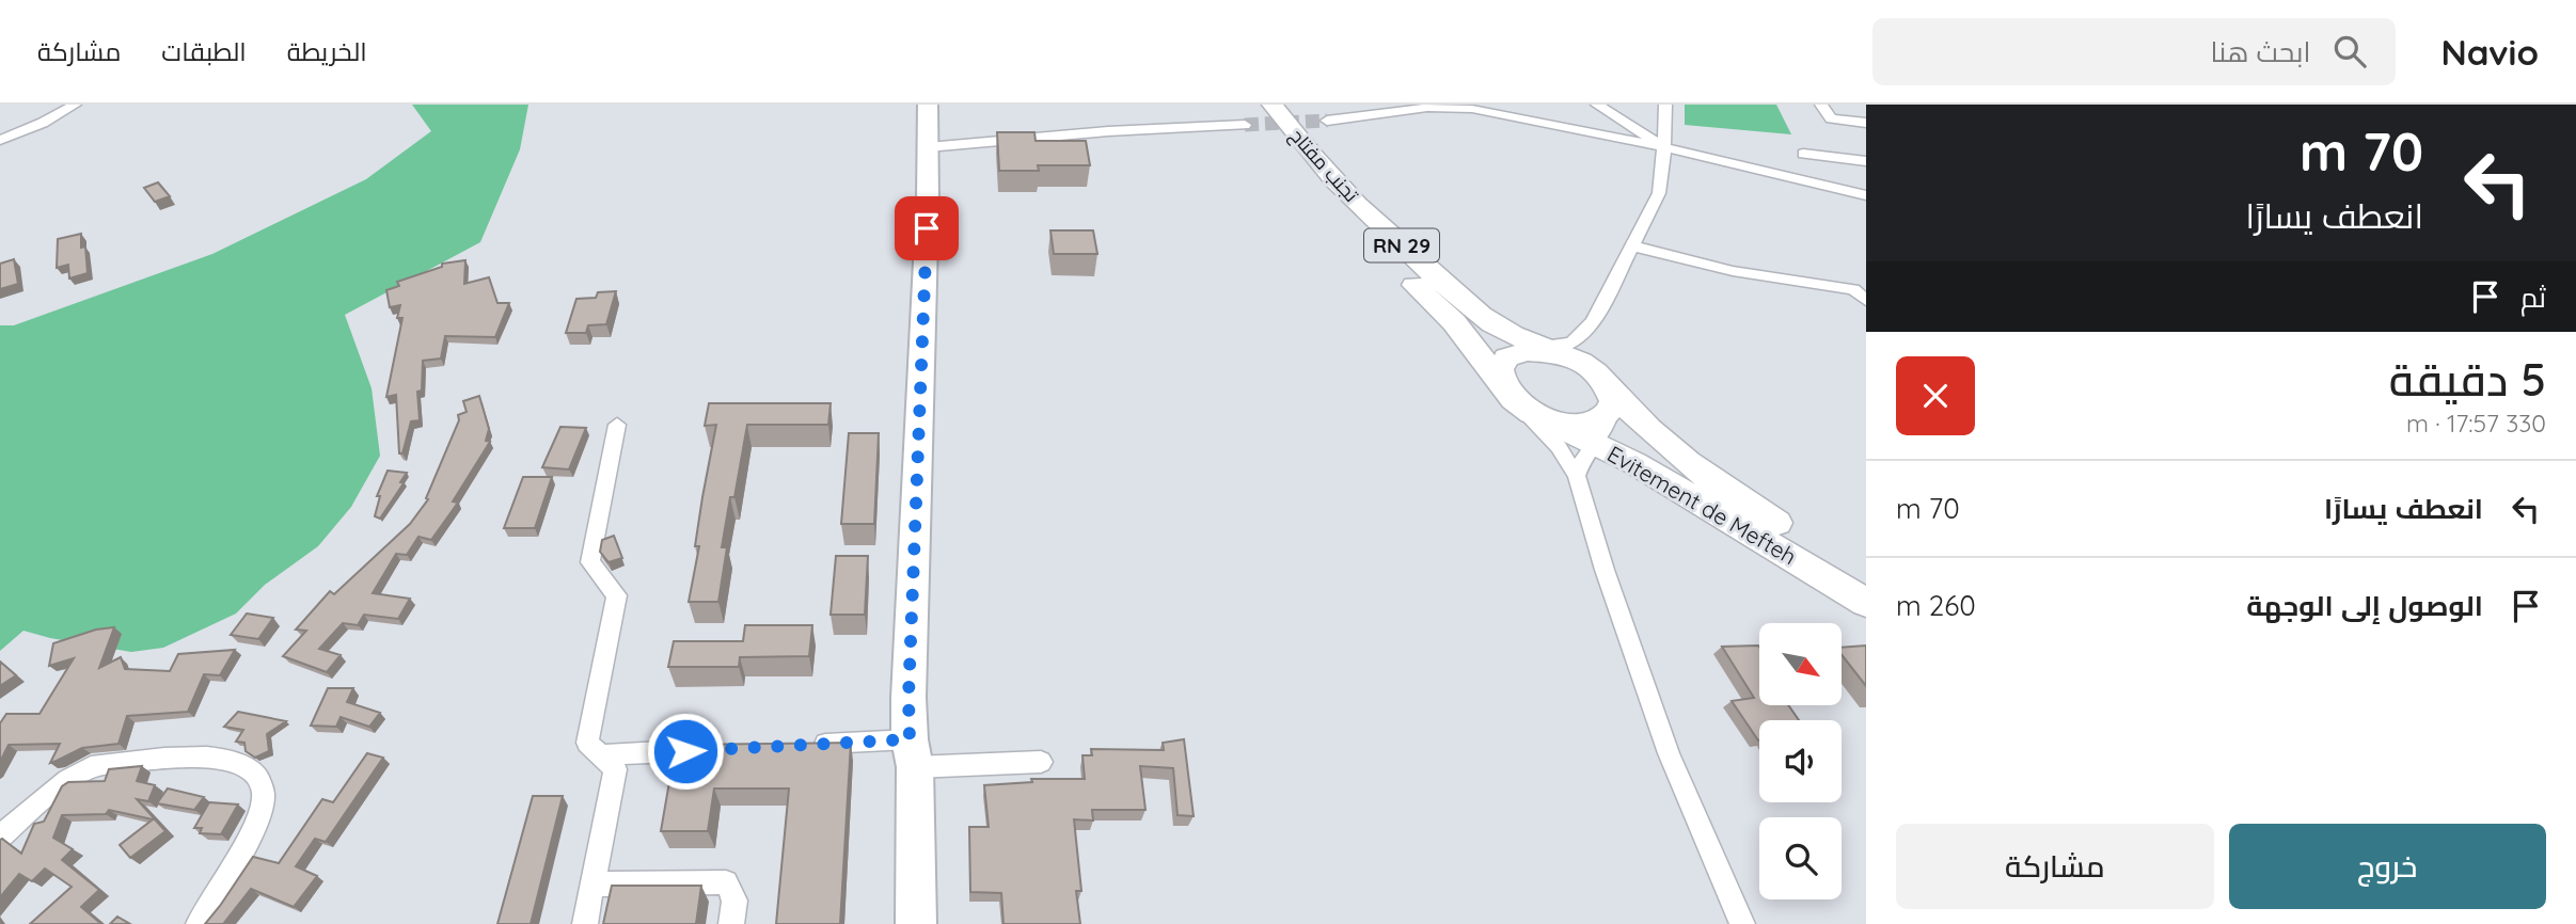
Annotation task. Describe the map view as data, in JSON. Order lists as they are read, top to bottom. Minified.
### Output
{"streets":{"highway":["تجنب مفتاح","RN 29","Evitement de Mefteh"]},"crossings":[["تجنب مفتاح","Evitement de Mefteh"]],"north":"bottom right","page":{"header":"Navio","search":"ابحث هنا","nav":["الخريطة","الطبقات","مشاركة"],"turn":["70 m","انعطف يسارًا"],"then":"ثم","heading":["5 دقيقة","330 m · 17:57"],"list":[{"name":"انعطف يسارًا","value":"70 m"},{"name":"الوصول إلى الوجهة","value":"260 m"}],"buttons":["خروج","مشاركة"]}}
